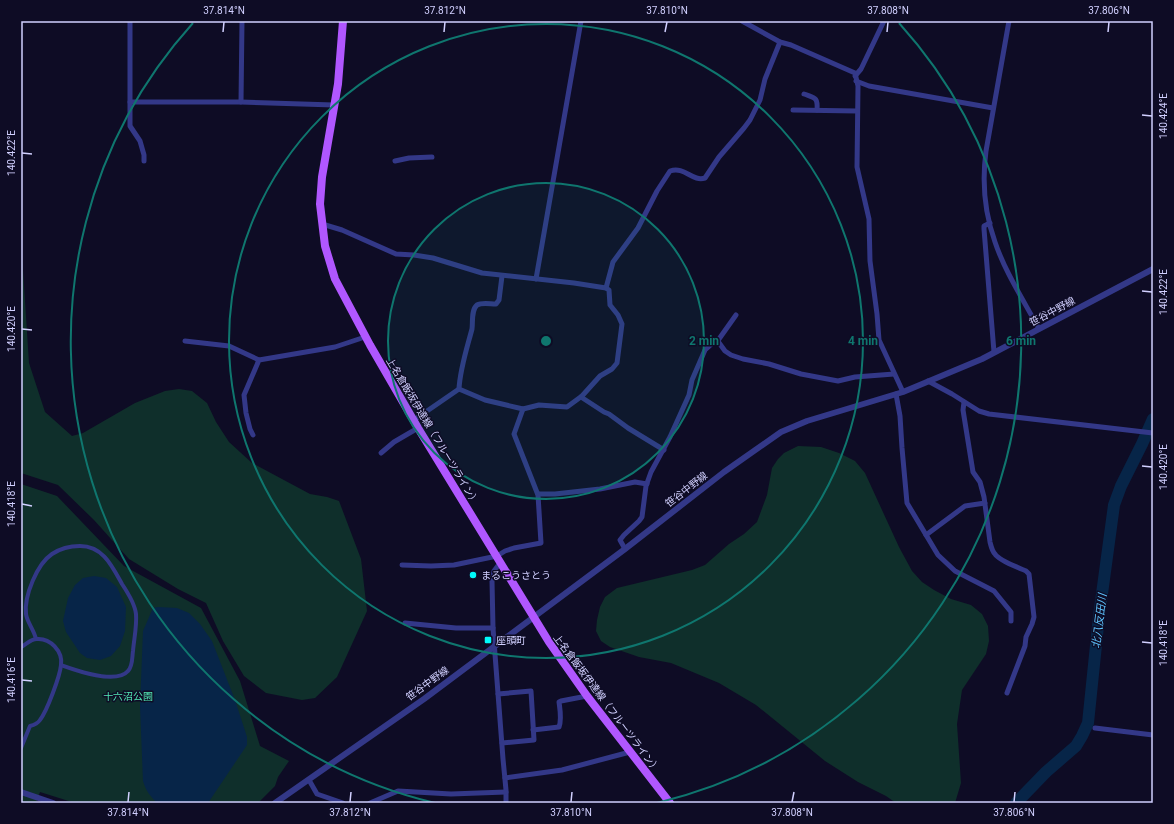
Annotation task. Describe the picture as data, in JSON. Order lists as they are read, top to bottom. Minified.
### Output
{"streets":{"main road":["上名倉飯坂伊達線（フルーツライン）"],"street":["笹谷中野線"]},"crossings":[["笹谷中野線","上名倉飯坂伊達線（フルーツライン）"]],"water":["北八反田川"],"parks":["十六沼公園"],"places":{"other":["まるこうさとう"],"transit":["座頭町"]},"coordinates":["37.814°N","37.812°N","37.810°N","37.808°N","37.806°N","140.424°E","140.422°E","140.420°E","140.418°E","140.416°E"],"rings":["2 min","4 min","6 min"]}
